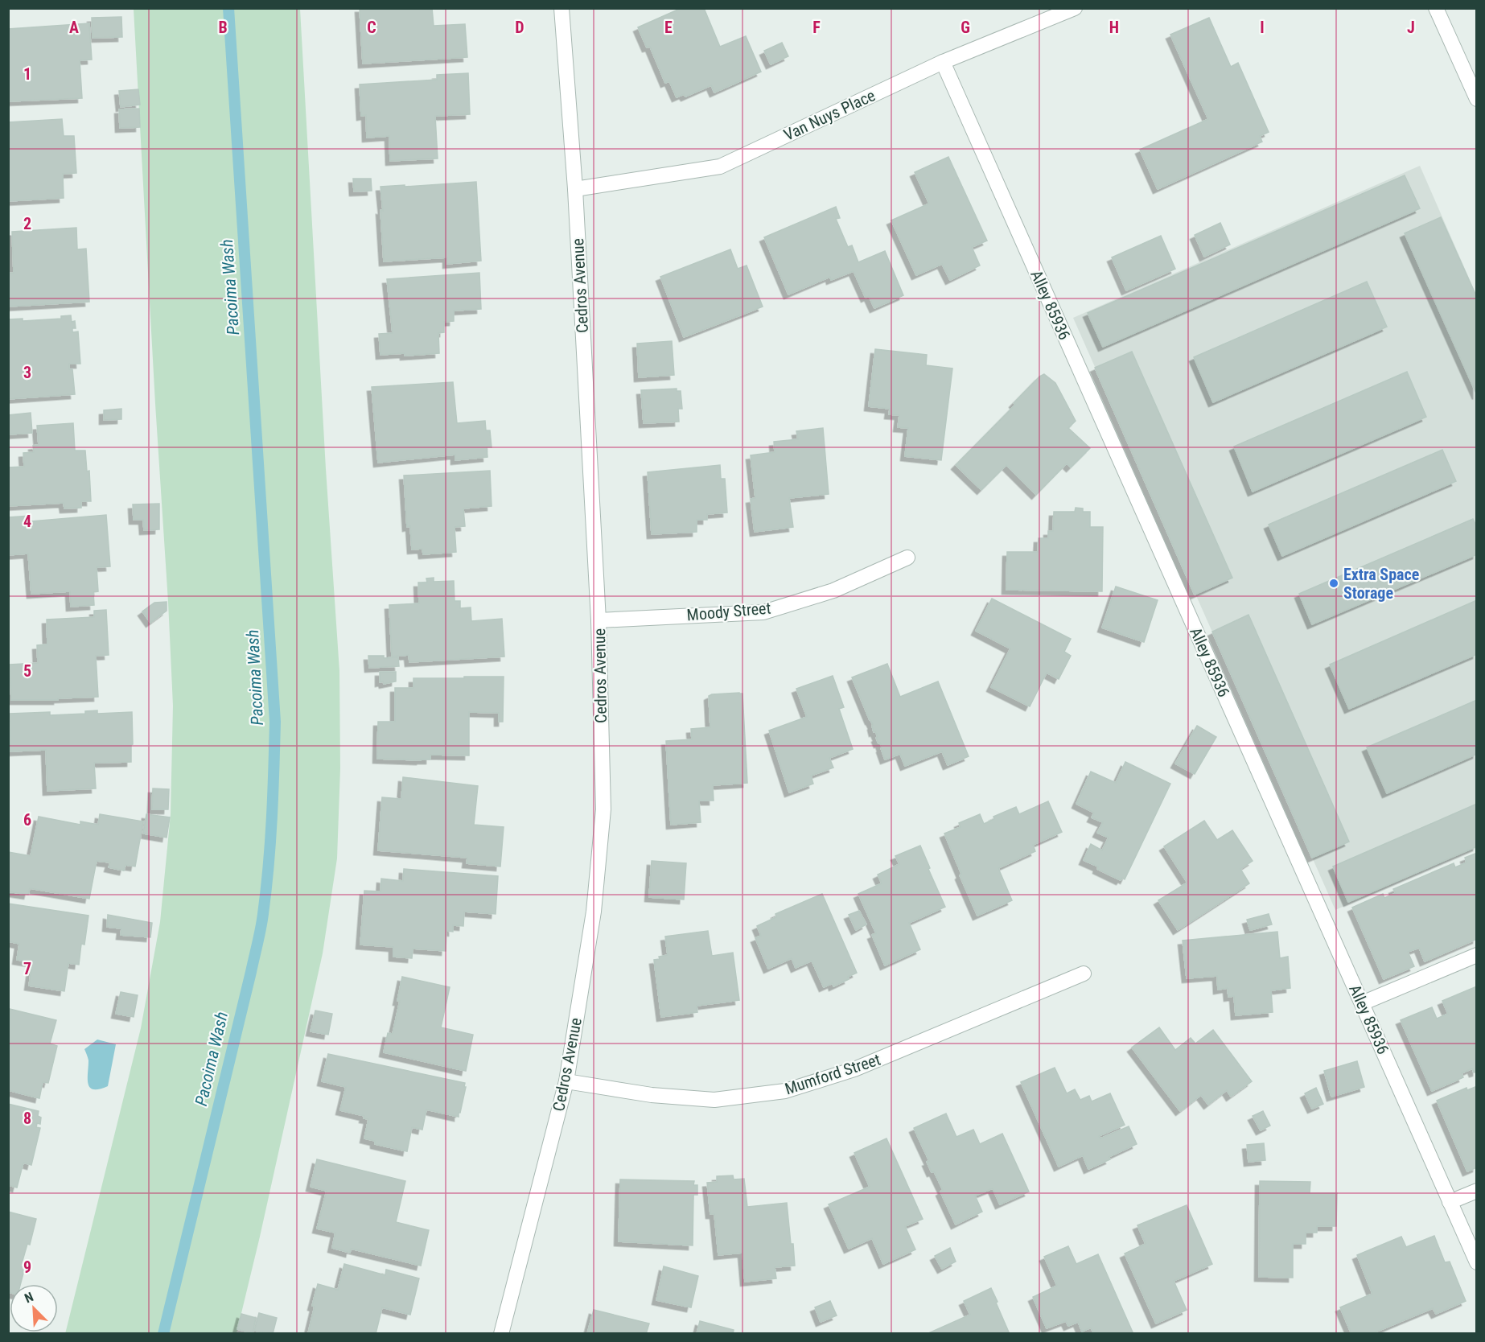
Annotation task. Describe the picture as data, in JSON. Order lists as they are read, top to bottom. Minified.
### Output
{"streets":{"street":["Van Nuys Place","Cedros Avenue","Alley 85936","Moody Street","Mumford Street"]},"crossings":[["Van Nuys Place","Cedros Avenue"],["Van Nuys Place","Alley 85936"],["Cedros Avenue","Moody Street"],["Cedros Avenue","Mumford Street"]],"water":["Pacoima Wash"],"places":["Extra Space Storage"],"north":"top left","grid":{"columns":["A","B","C","D","E","F","G","H","I","J"],"rows":["1","2","3","4","5","6","7","8","9"]}}
